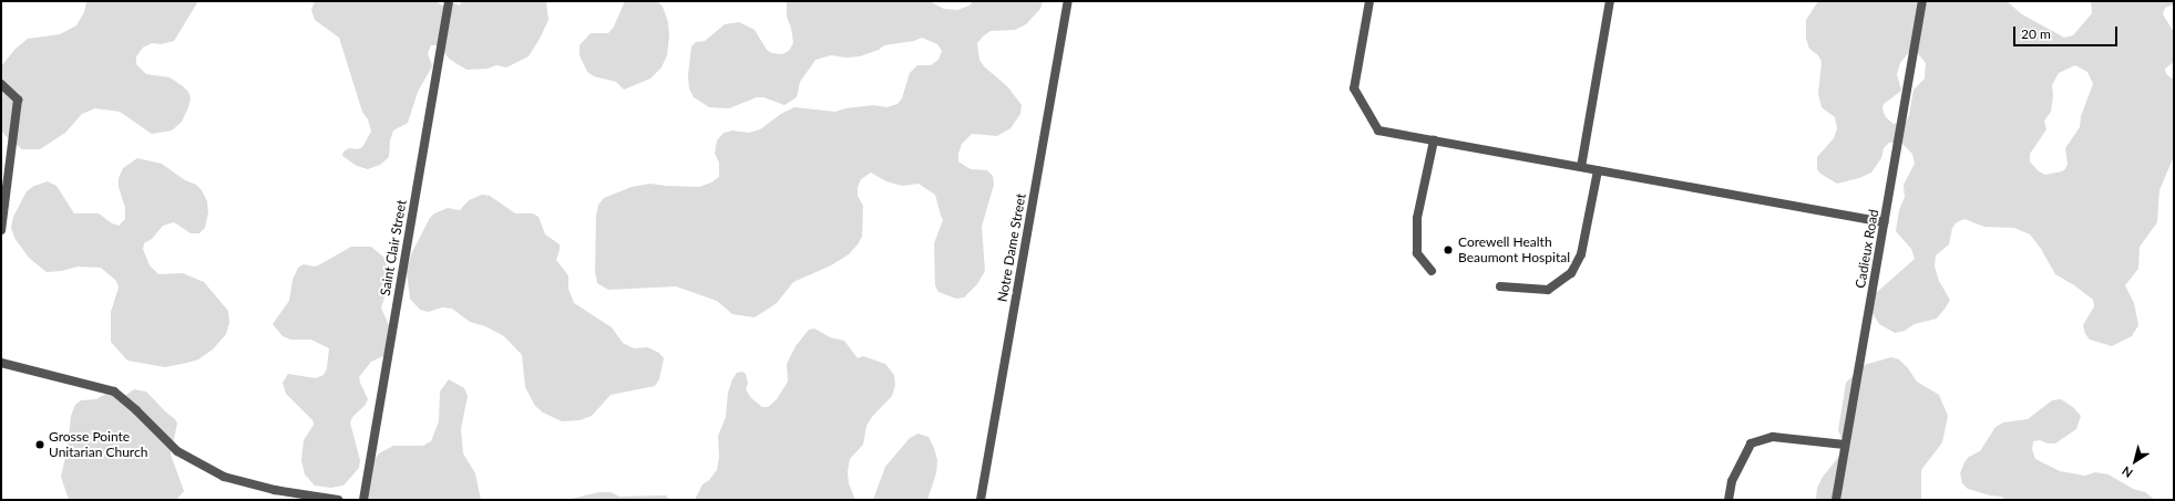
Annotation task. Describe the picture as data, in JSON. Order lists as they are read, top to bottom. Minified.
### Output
{"streets":{"street":["Saint Clair Street","Notre Dame Street","Cadieux Road"]},"places":["Corewell Health Beaumont Hospital","Grosse Pointe Unitarian Church"],"scale_bar":"20 m","north":"bottom left"}
